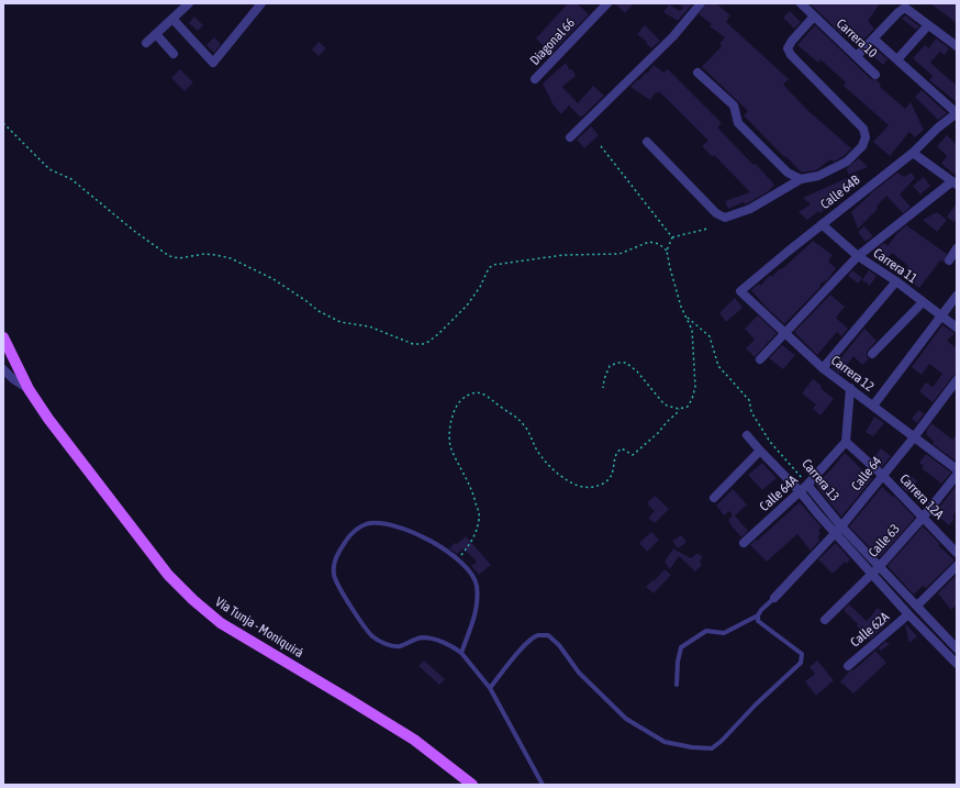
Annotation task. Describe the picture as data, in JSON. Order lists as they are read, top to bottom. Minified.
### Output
{"streets":{"main road":["Vía Tunja - Moniquirá"],"street":["Carrera 10","Diagonal 66","Calle 64B","Carrera 11","Carrera 12","Calle 64","Carrera 13","Calle 64A","Carrera 12A","Calle 63","Calle 62A"]},"crossings":[["Calle 64B","Carrera 11"],["Calle 64B","Carrera 12"],["Carrera 12","Calle 64"],["Calle 64","Carrera 13"],["Calle 64","Carrera 12A"],["Carrera 13","Calle 64A"],["Carrera 13","Calle 63"],["Carrera 13","Calle 62A"],["Calle 64A","Carrera 12A"],["Carrera 12A","Calle 63"]]}
